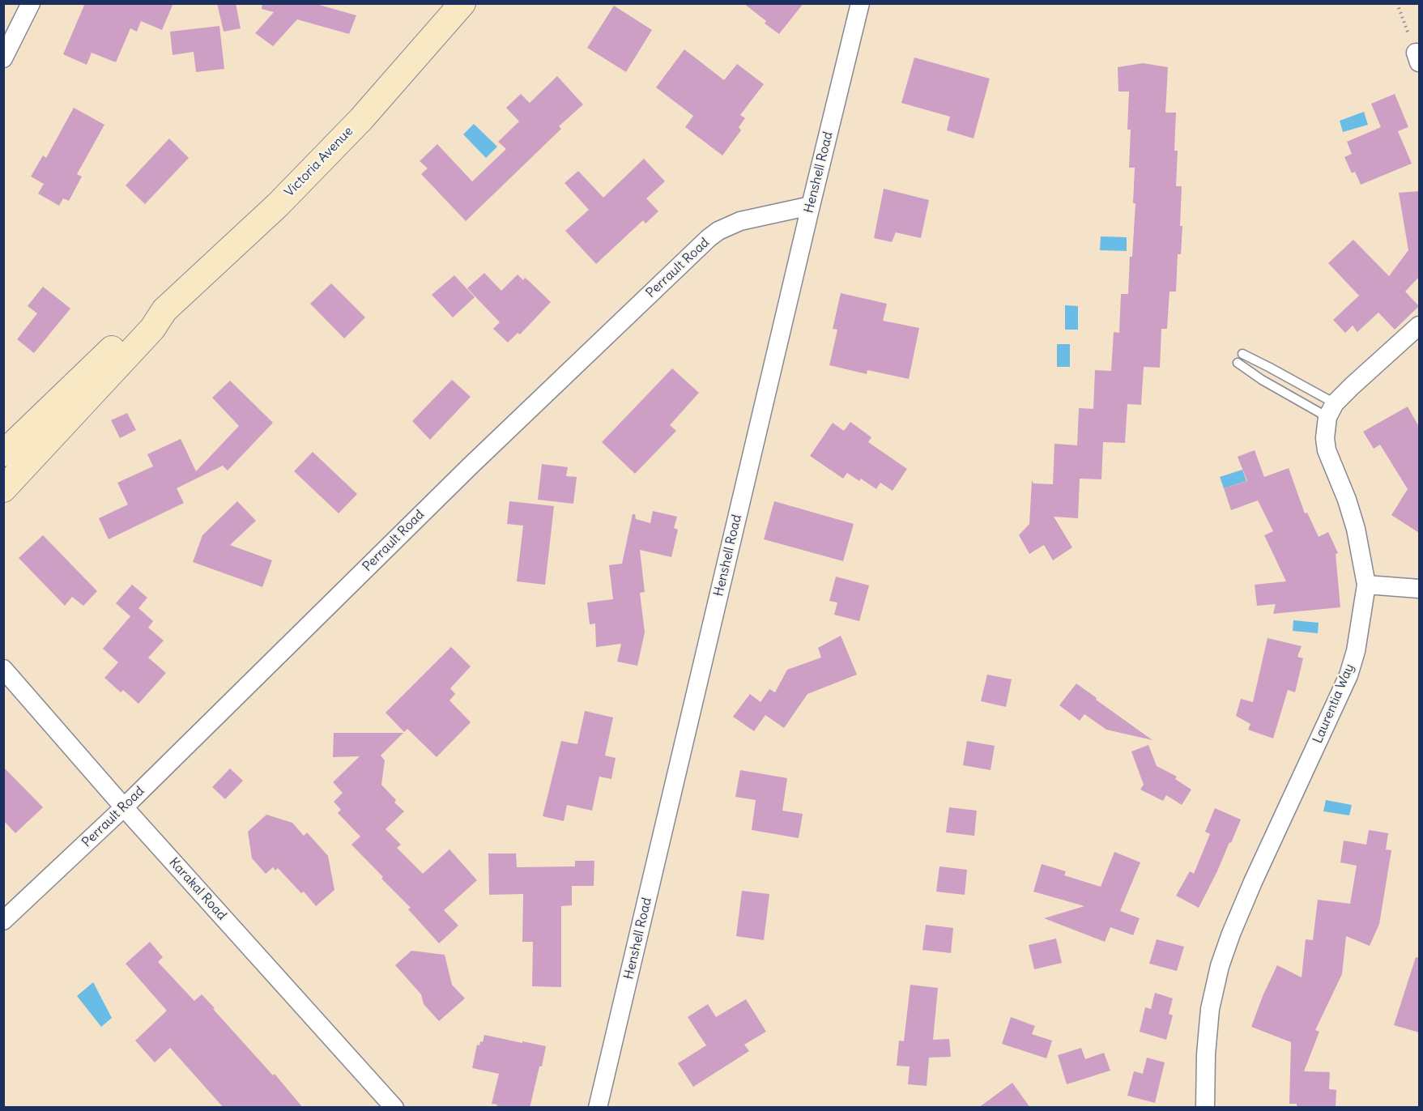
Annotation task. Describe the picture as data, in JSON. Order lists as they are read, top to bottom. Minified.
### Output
{"streets":{"street":["Victoria Avenue","Henshell Road","Perrault Road","Laurentia Way","Karakal Road"]},"crossings":[["Henshell Road","Perrault Road"],["Perrault Road","Karakal Road"]]}
